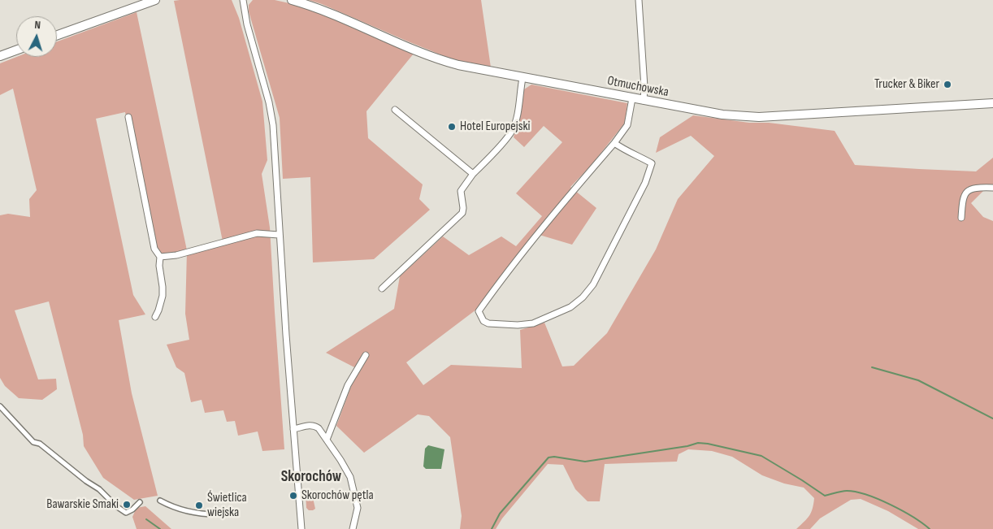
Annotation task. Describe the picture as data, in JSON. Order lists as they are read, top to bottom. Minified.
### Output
{"streets":{"main road":["Otmuchowska"]},"districts":["Skorochów"],"places":["Trucker & Biker","Hotel Europejski","Skorochów pętla","Bawarskie Smaki","Świetlica wiejska"],"north":"top"}
